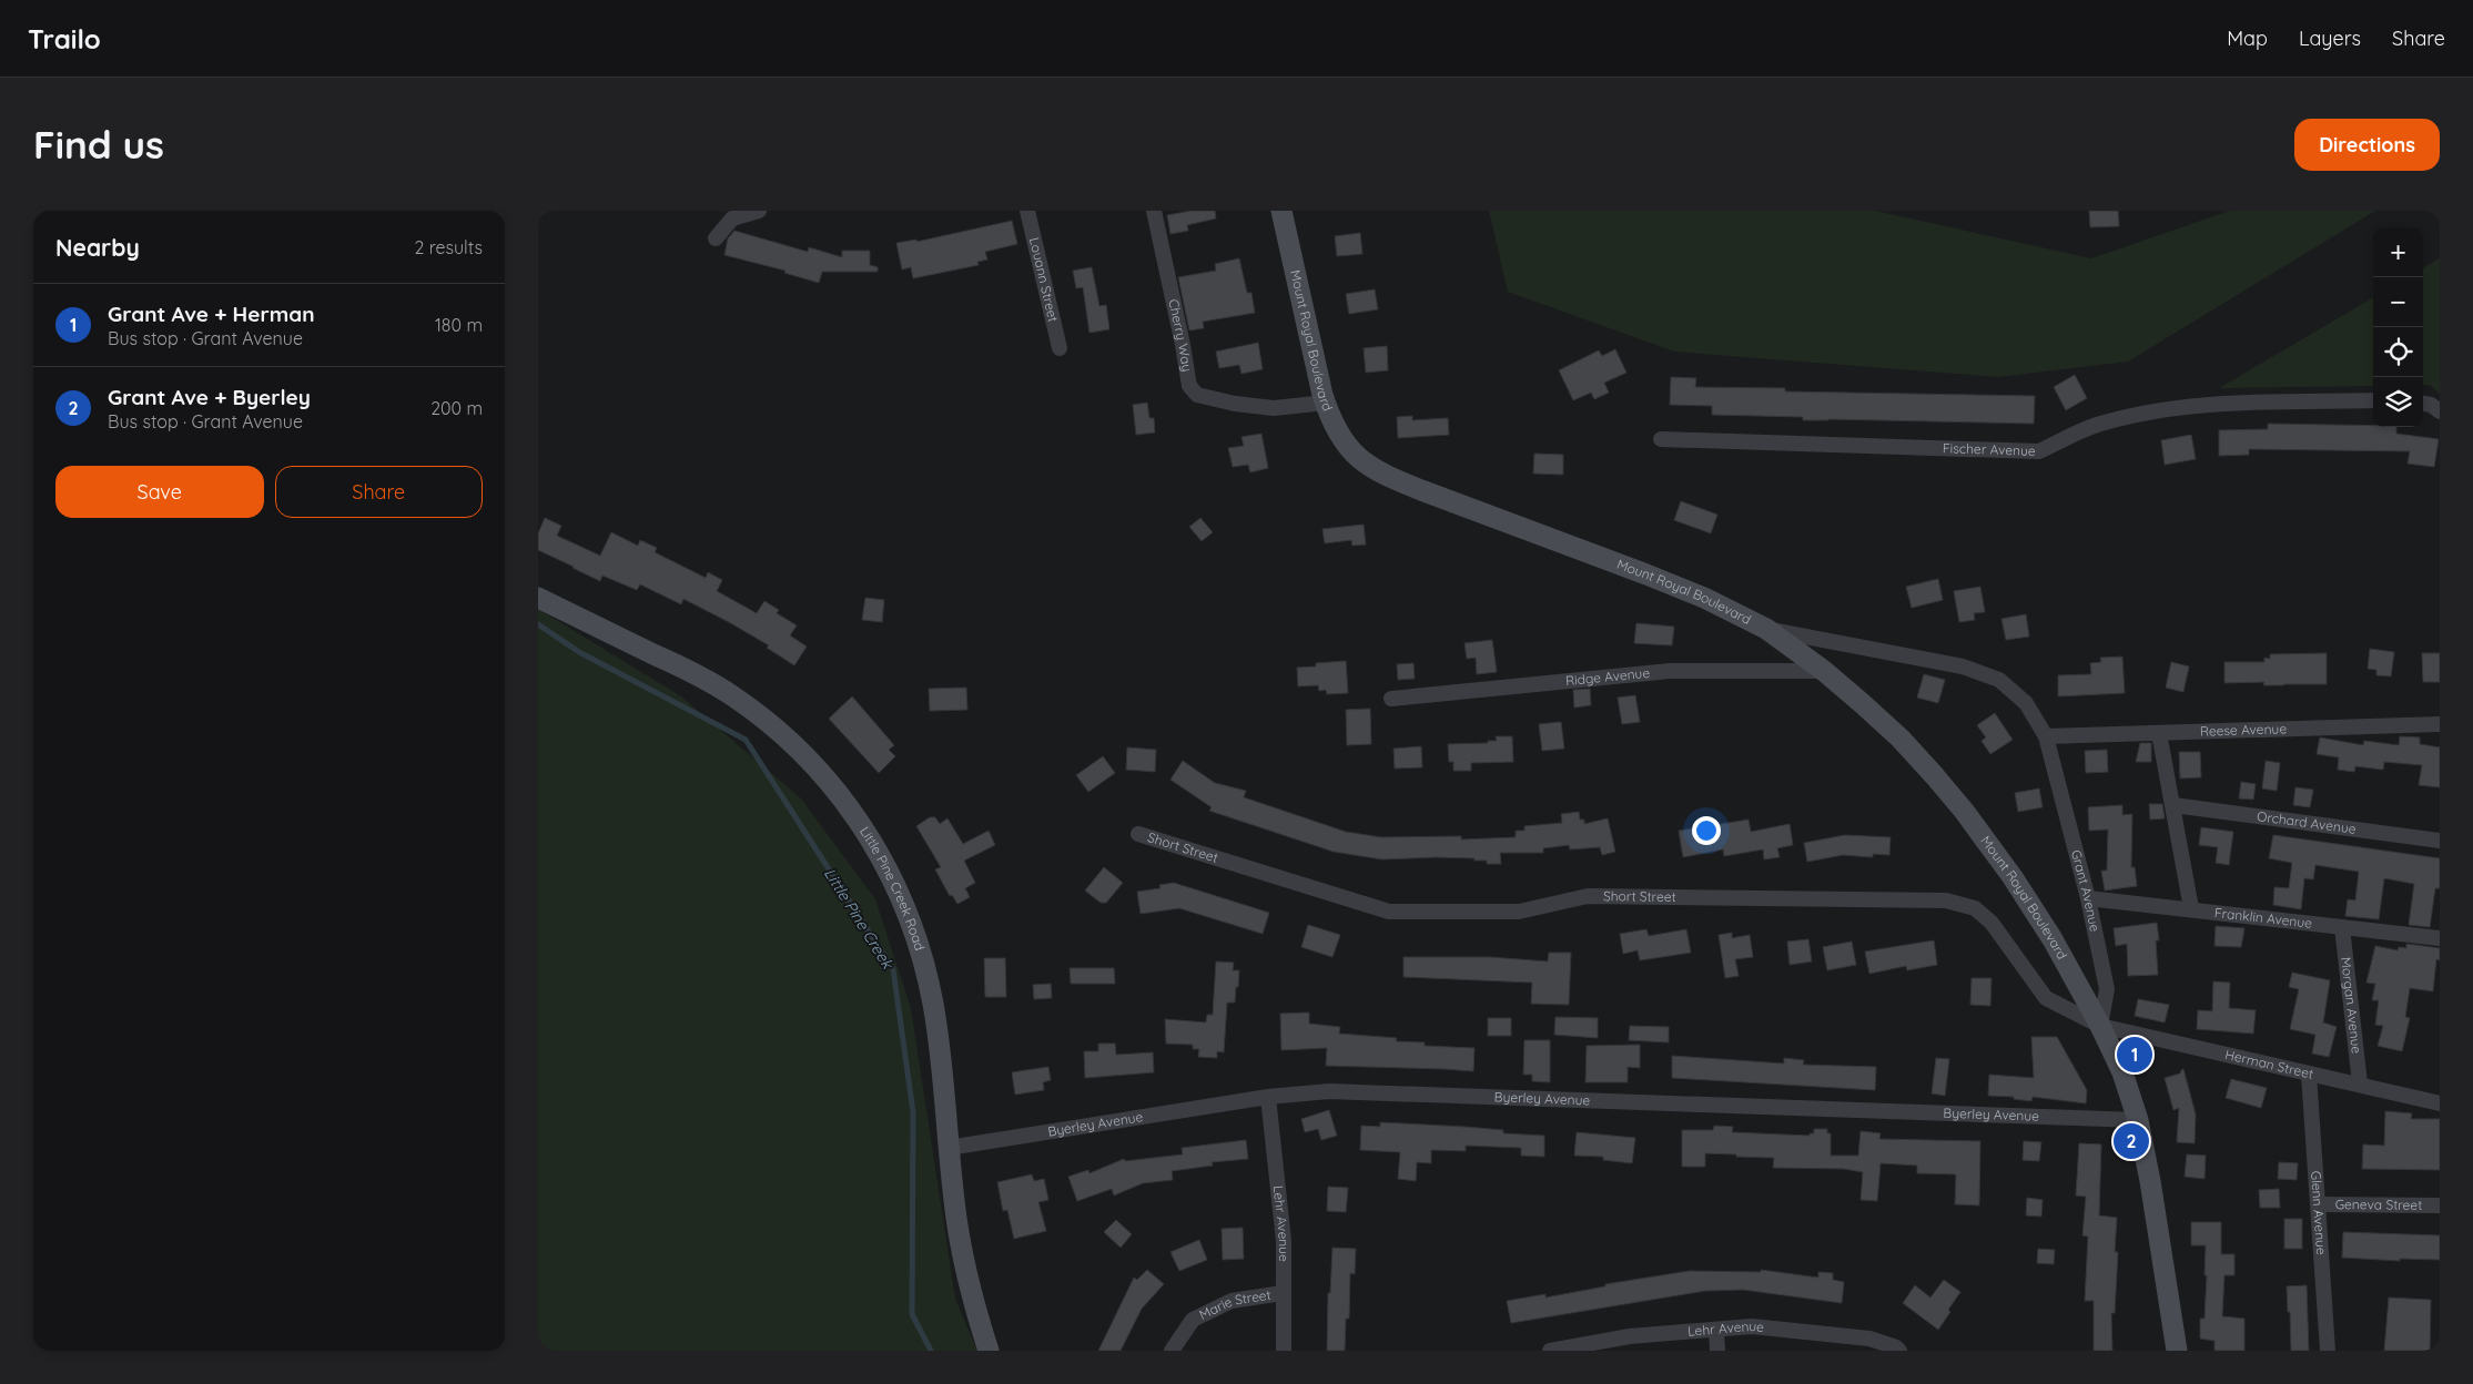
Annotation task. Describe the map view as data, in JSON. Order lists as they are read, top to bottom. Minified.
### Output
{"streets":{"main road":["Mount Royal Boulevard","Little Pine Creek Road"],"street":["Louann Street","Cherry Way","Fischer Avenue","Ridge Avenue","Reese Avenue","Orchard Avenue","Short Street","Grant Avenue","Franklin Avenue","Morgan Avenue","Herman Street","Byerley Avenue","Geneva Street","Glenn Avenue","Lehr Avenue","Marie Street"]},"crossings":[["Cherry Way","Mount Royal Boulevard"],["Mount Royal Boulevard","Ridge Avenue"],["Mount Royal Boulevard","Short Street"],["Mount Royal Boulevard","Grant Avenue"],["Mount Royal Boulevard","Herman Street"],["Reese Avenue","Grant Avenue"],["Short Street","Grant Avenue"],["Short Street","Herman Street"],["Little Pine Creek Road","Byerley Avenue"],["Grant Avenue","Franklin Avenue"],["Grant Avenue","Herman Street"],["Franklin Avenue","Morgan Avenue"],["Morgan Avenue","Herman Street"],["Herman Street","Glenn Avenue"],["Byerley Avenue","Lehr Avenue"],["Geneva Street","Glenn Avenue"],["Lehr Avenue","Marie Street"]],"water":["Little Pine Creek"],"page":{"header":"Trailo","nav":["Map","Layers","Share"],"buttons":["Directions",["Save","Share"]],"title":"Find us","heading":["Nearby","2 results"],"map_buttons":["+","−"],"list":[{"mark":"1","name":"Grant Ave + Herman","note":"Bus stop · Grant Avenue","value":"180 m"},{"mark":"2","name":"Grant Ave + Byerley","note":"Bus stop · Grant Avenue","value":"200 m"}],"pins":["1","2"]}}
